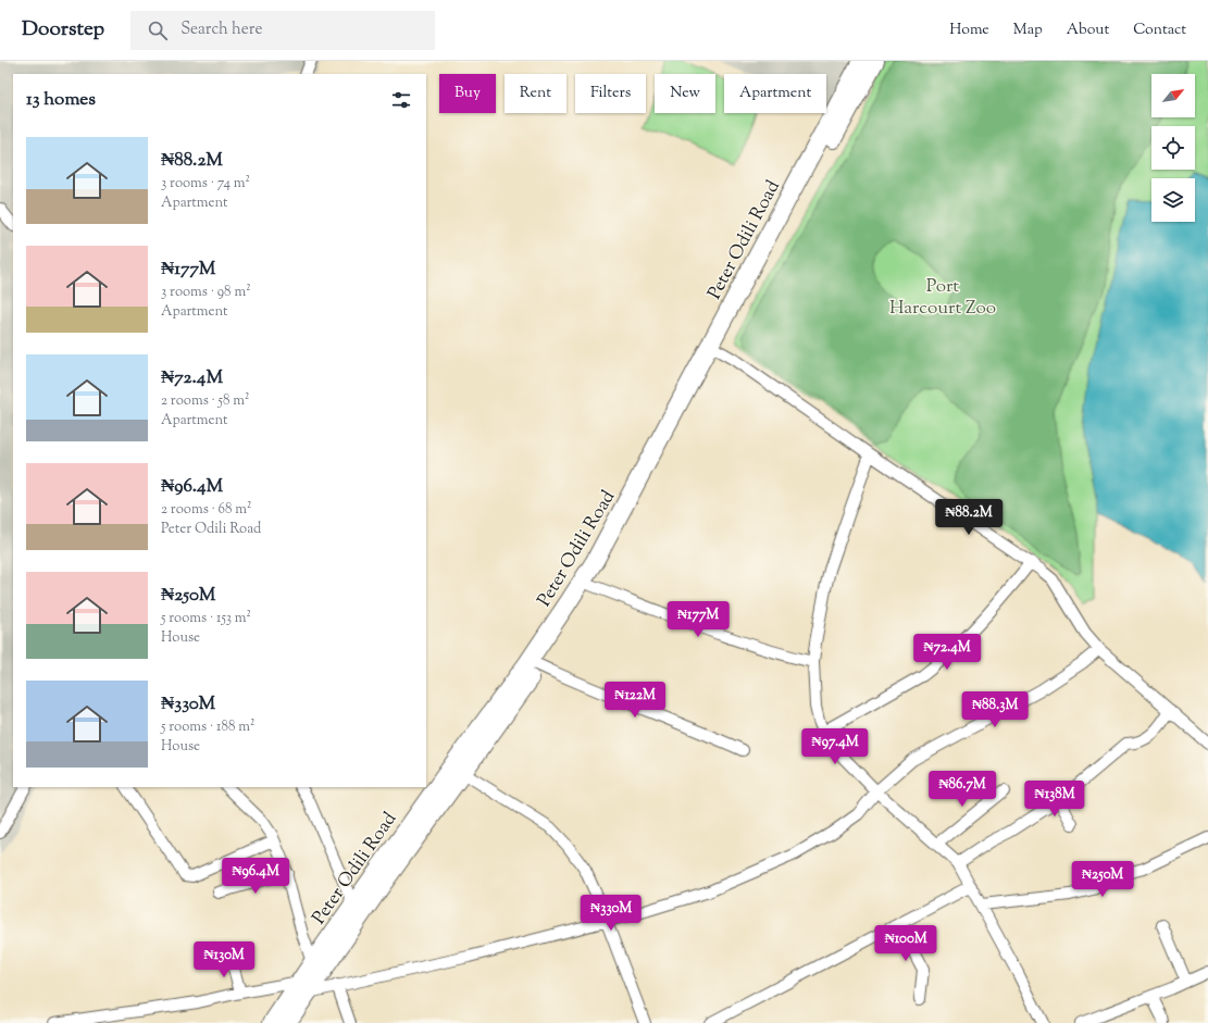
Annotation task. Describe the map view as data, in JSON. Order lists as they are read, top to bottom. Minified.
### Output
{"streets":{"main road":["Peter Odili Road"]},"parks":["Port Harcourt Zoo"],"north":"top right","page":{"header":"Doorstep","search":"Search here","nav":["Home","Map","About","Contact"],"chip":["Buy","Rent","Filters","New","Apartment"],"heading":"13 homes","list":[{"name":"₦88.2M","note":"3 rooms · 74 m² · Apartment"},{"name":"₦177M","note":"3 rooms · 98 m² · Apartment"},{"name":"₦72.4M","note":"2 rooms · 58 m² · Apartment"},{"name":"₦96.4M","note":"2 rooms · 68 m² · Peter Odili Road"},{"name":"₦250M","note":"5 rooms · 153 m² · House"},{"name":"₦330M","note":"5 rooms · 188 m² · House"}],"price":["₦88.2M","₦177M","₦72.4M","₦122M","₦88.3M","₦97.4M","₦86.7M","₦138M","₦96.4M","₦250M","₦330M","₦100M","₦130M"]}}
